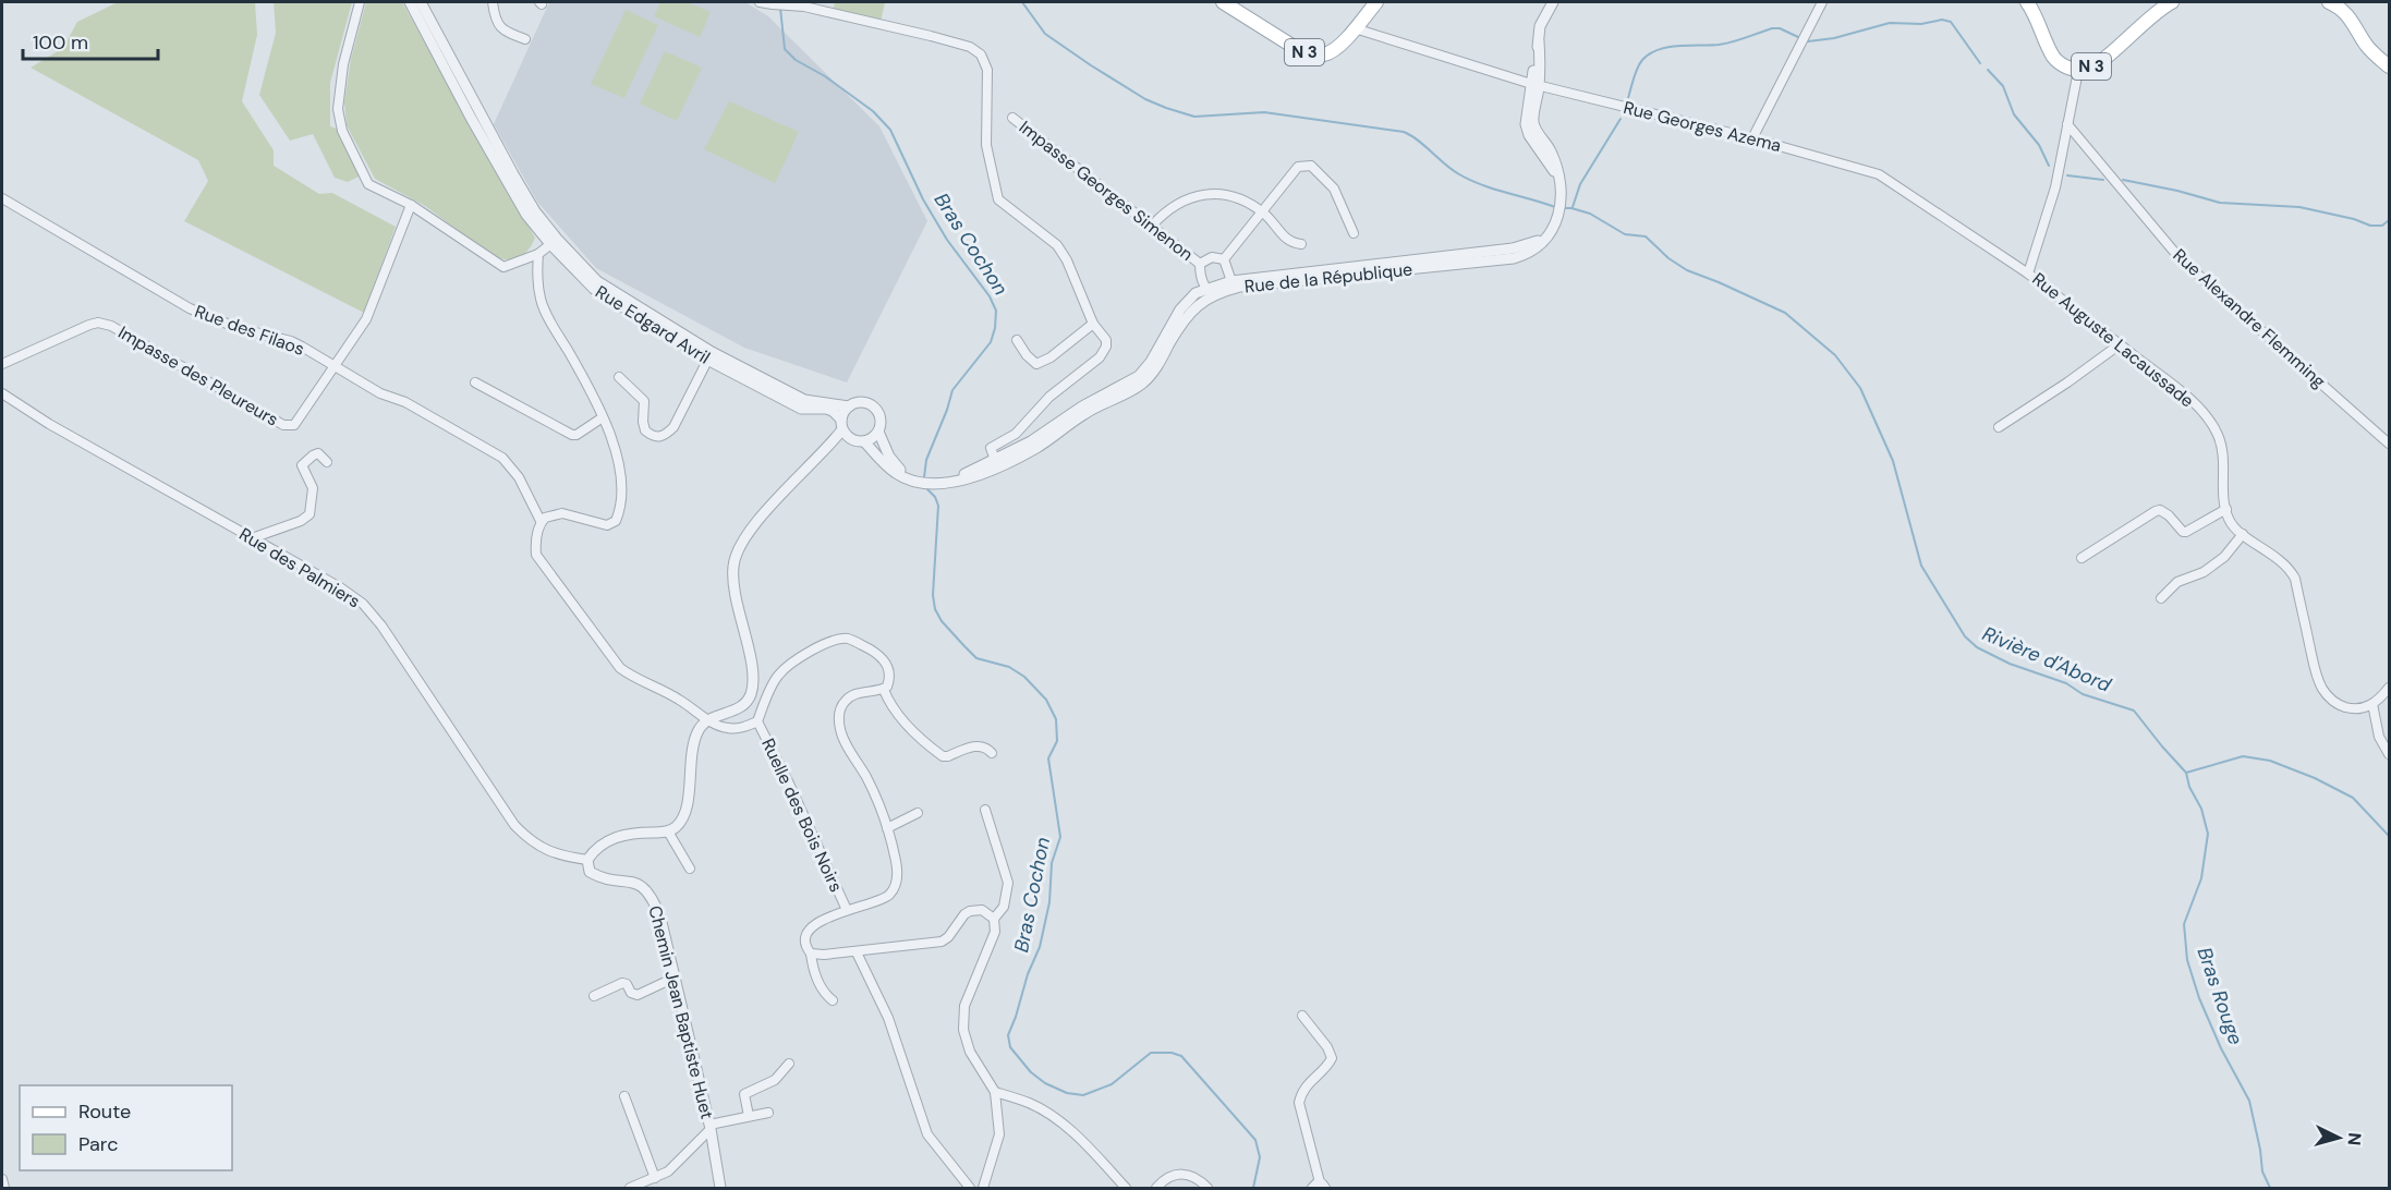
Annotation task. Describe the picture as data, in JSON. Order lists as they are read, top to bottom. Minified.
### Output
{"streets":{"main road":["N 3"],"street":["Rue Georges Azema","Impasse Georges Simenon","Rue de la République","Rue Alexandre Flemming","Rue Edgard Avril","Rue des Filaos","Rue Auguste Lacaussade","Impasse des Pleureurs","Rue des Palmiers","Ruelle des Bois Noirs","Chemin Jean Baptiste Huet"]},"crossings":[["N 3","Rue Georges Azema"],["N 3","Rue Auguste Lacaussade"],["Rue Georges Azema","Rue de la République"],["Rue Georges Azema","Rue Auguste Lacaussade"],["Rue de la République","Rue Edgard Avril"],["Rue Alexandre Flemming","Rue Auguste Lacaussade"],["Rue des Filaos","Impasse des Pleureurs"],["Rue des Palmiers","Chemin Jean Baptiste Huet"]],"water":["Bras Cochon","Rivière d'Abord","Bras Rouge"],"legend":["Route","Parc"],"scale_bar":"100 m","north":"right"}
